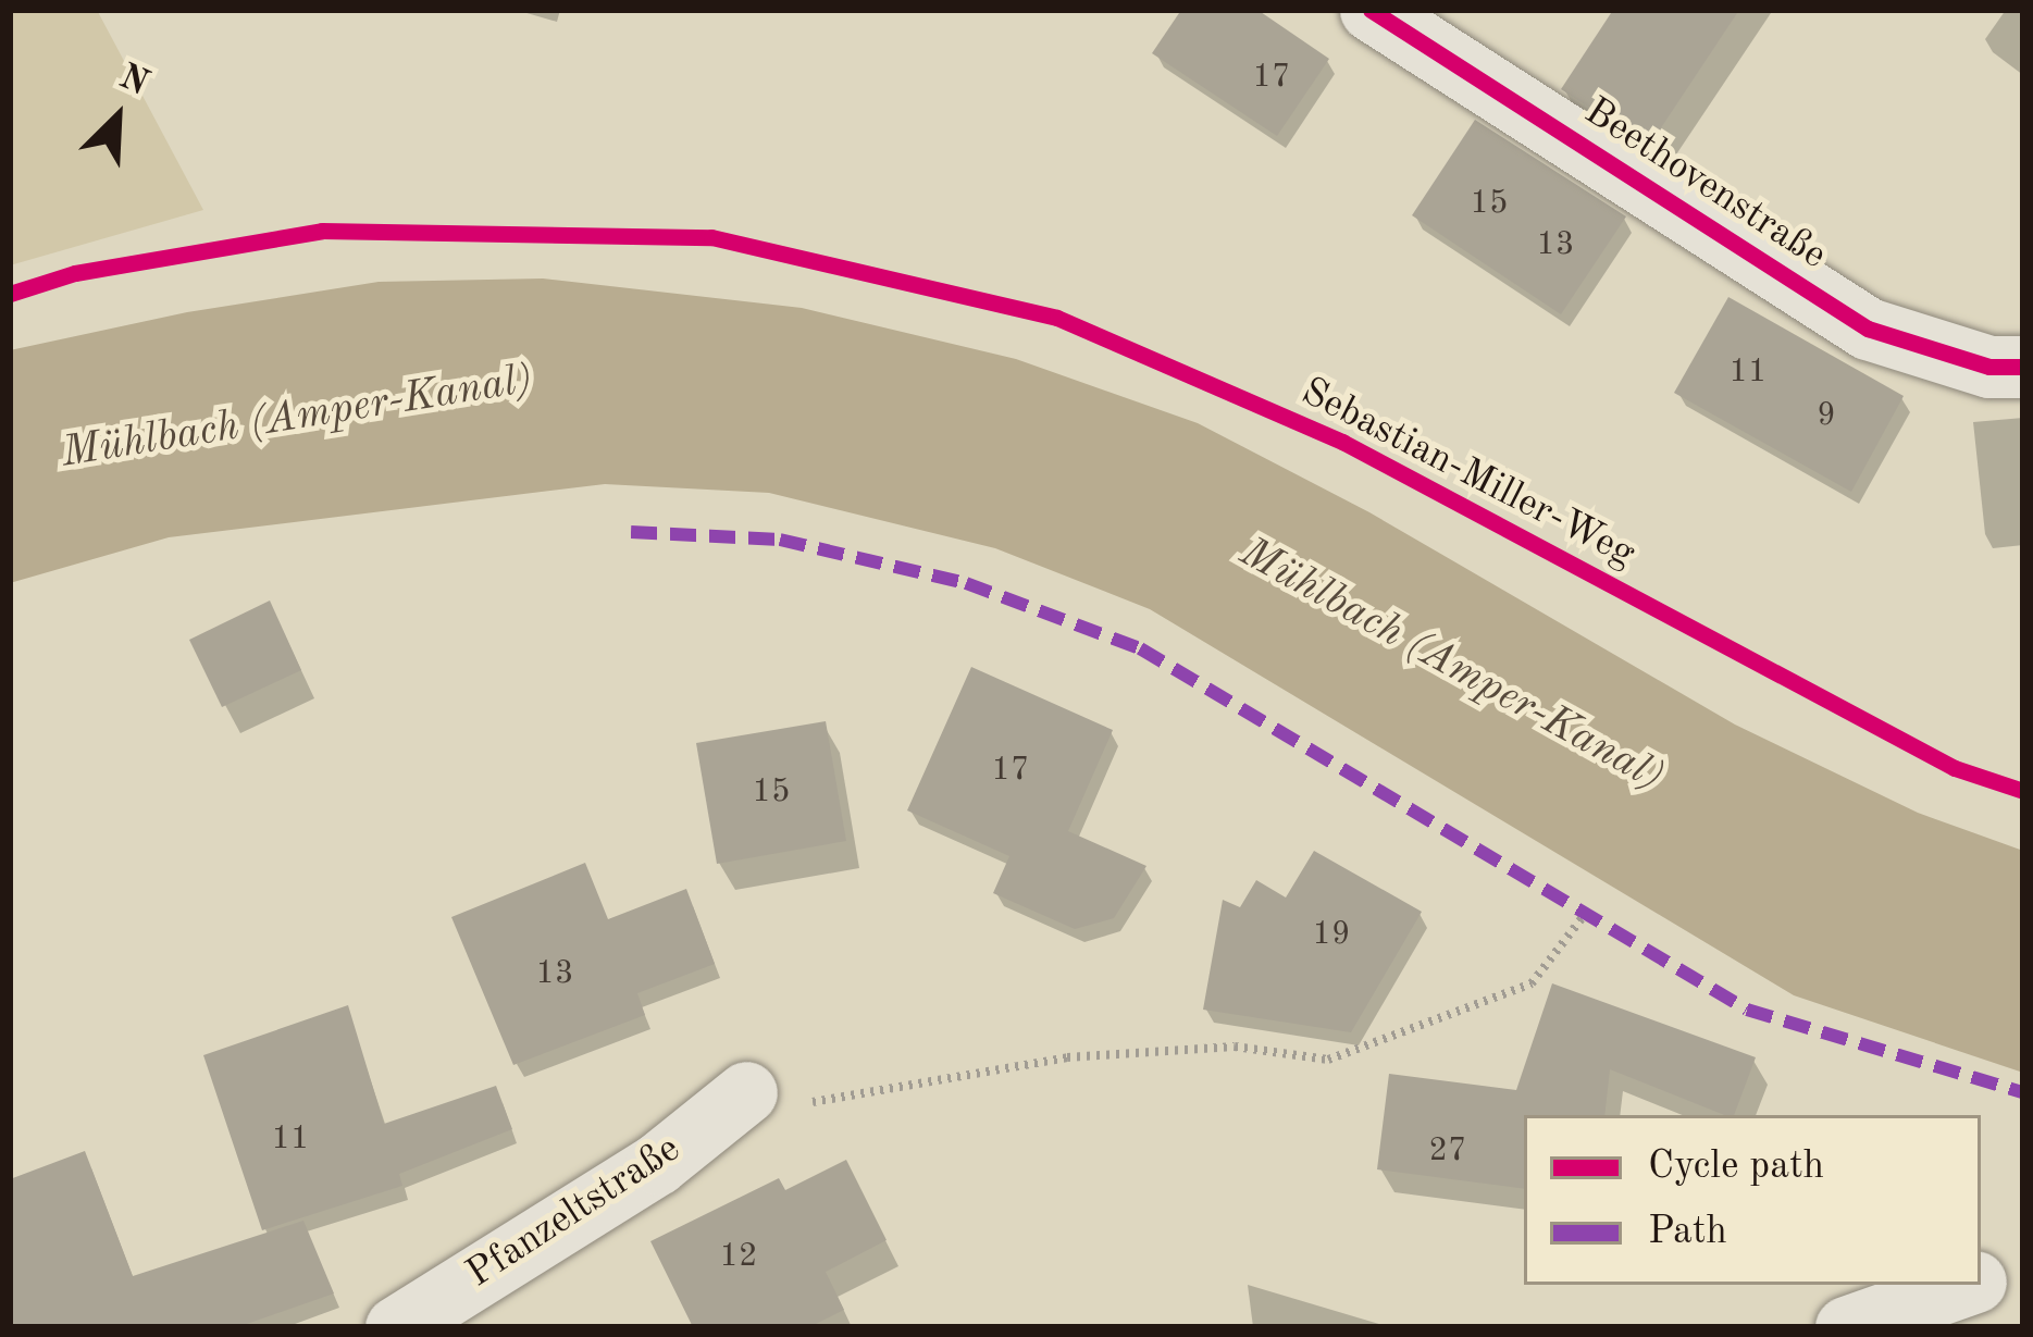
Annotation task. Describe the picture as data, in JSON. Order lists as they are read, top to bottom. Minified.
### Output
{"streets":{"street":["Beethovenstraße","Pfanzeltstraße"],"cycle path":["Sebastian-Miller-Weg"]},"water":["Mühlbach (Amper-Kanal)"],"house_numbers":["17","15","13","11","9","17","15","19","13","11","27","12"],"legend":["Cycle path","Path"],"north":"top right"}
